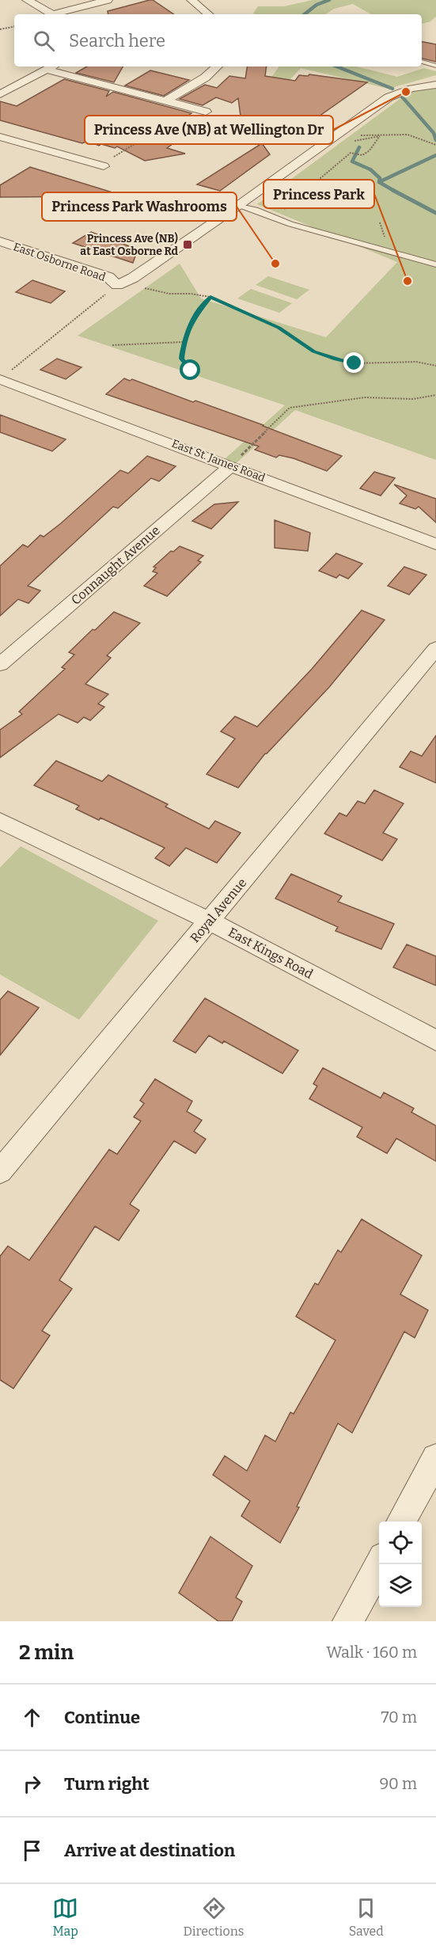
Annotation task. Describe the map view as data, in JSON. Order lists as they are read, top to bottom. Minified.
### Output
{"streets":{"street":["East Osborne Road","East St. James Road","Connaught Avenue","Royal Avenue","East Kings Road"]},"crossings":[["East St. James Road","Connaught Avenue"],["Royal Avenue","East Kings Road"]],"places":{"other":["Princess Ave (NB) at Wellington Dr","Princess Park Washrooms","Princess Park"],"transit":["Princess Ave (NB) at East Osborne Rd"]},"page":{"search":"Search here","heading":["2 min","Walk · 160 m"],"list":[["Continue","70 m"],["Turn right","90 m"],"Arrive at destination"],"nav":["Map","Directions","Saved"]}}
